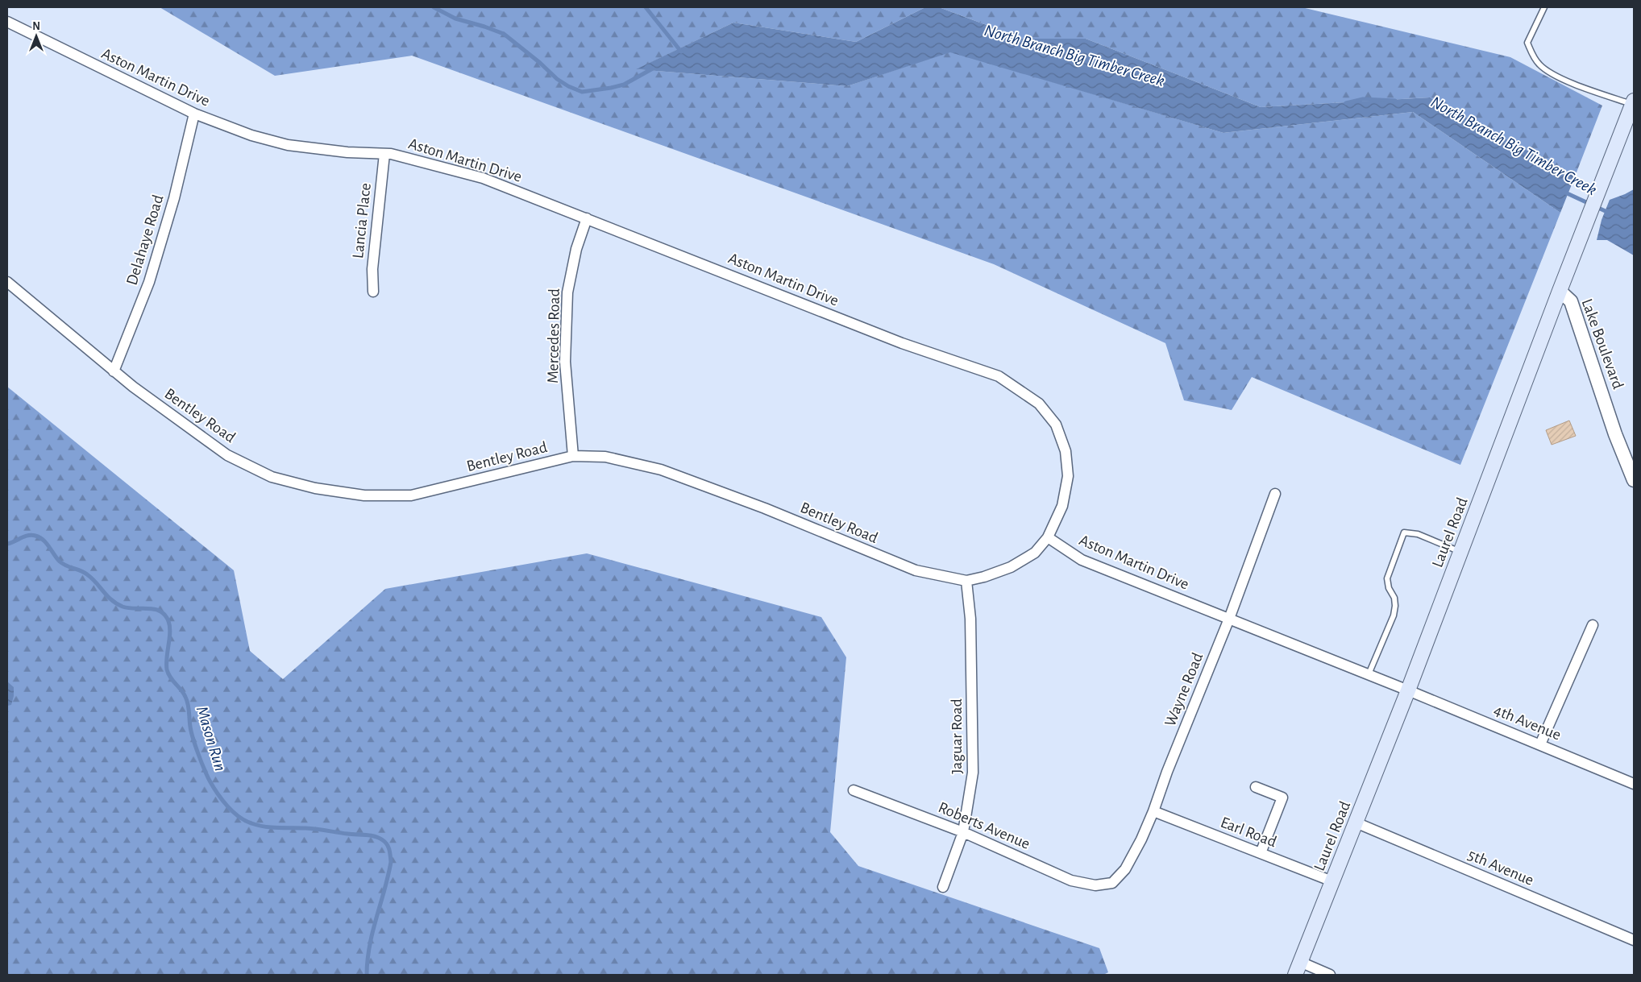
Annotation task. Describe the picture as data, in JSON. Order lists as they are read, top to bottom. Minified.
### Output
{"streets":{"main road":["Laurel Road"],"street":["Aston Martin Drive","Lancia Place","Delahaye Road","Mercedes Road","Lake Boulevard","Bentley Road","Wayne Road","4th Avenue","Jaguar Road","Roberts Avenue","Earl Road","5th Avenue"]},"crossings":[["Aston Martin Drive","Lancia Place"],["Aston Martin Drive","Delahaye Road"],["Aston Martin Drive","Mercedes Road"],["Aston Martin Drive","Bentley Road"],["Aston Martin Drive","Laurel Road"],["Aston Martin Drive","Wayne Road"],["Aston Martin Drive","4th Avenue"],["Delahaye Road","Bentley Road"],["Mercedes Road","Bentley Road"],["Lake Boulevard","Laurel Road"],["Bentley Road","Jaguar Road"],["Laurel Road","4th Avenue"],["Laurel Road","Earl Road"],["Laurel Road","5th Avenue"],["Wayne Road","Roberts Avenue"],["Wayne Road","Earl Road"],["Jaguar Road","Roberts Avenue"]],"water":["North Branch Big Timber Creek","Mason Run"],"north":"top"}
